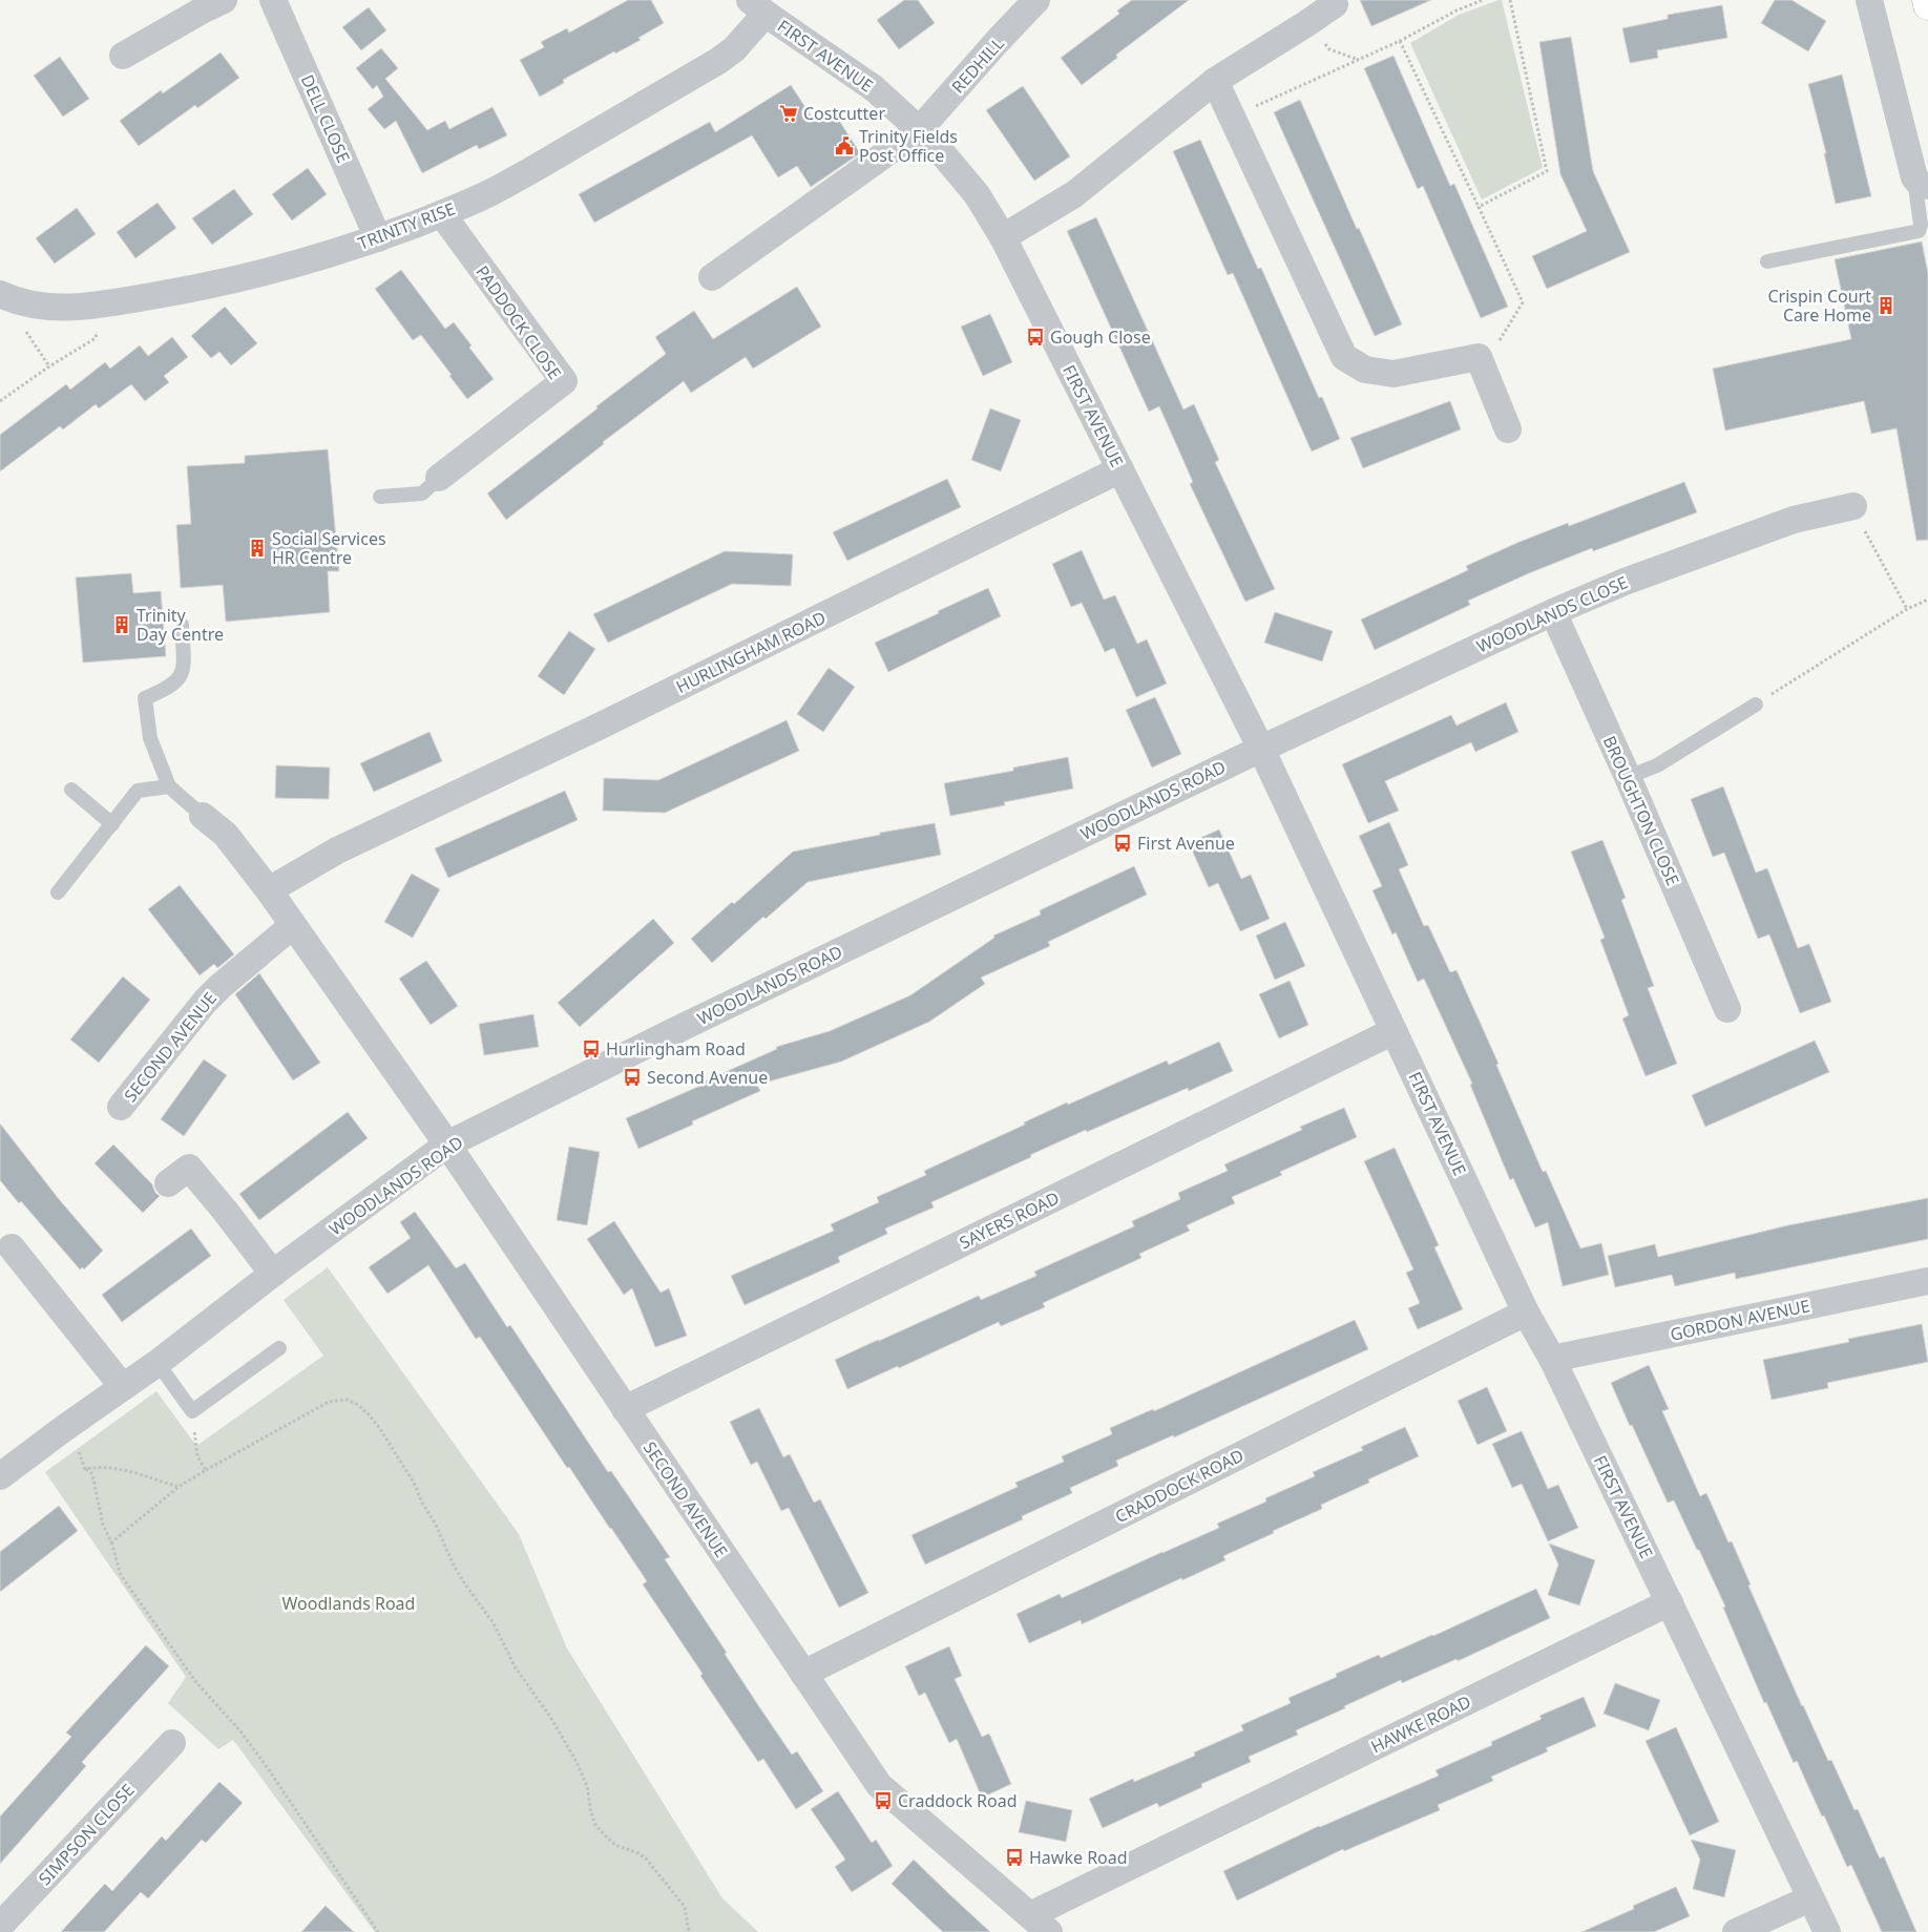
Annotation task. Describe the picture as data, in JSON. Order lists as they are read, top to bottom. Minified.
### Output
{"streets":{"street":["FIRST AVENUE","REDHILL","DELL CLOSE","TRINITY RISE","PADDOCK CLOSE","WOODLANDS CLOSE","HURLINGHAM ROAD","WOODLANDS ROAD","BROUGHTON CLOSE","SECOND AVENUE","SAYERS ROAD","GORDON AVENUE","CRADDOCK ROAD","HAWKE ROAD","SIMPSON CLOSE"]},"crossings":[["FIRST AVENUE","REDHILL"],["FIRST AVENUE","TRINITY RISE"],["FIRST AVENUE","WOODLANDS CLOSE"],["FIRST AVENUE","HURLINGHAM ROAD"],["FIRST AVENUE","WOODLANDS ROAD"],["FIRST AVENUE","SAYERS ROAD"],["FIRST AVENUE","GORDON AVENUE"],["FIRST AVENUE","CRADDOCK ROAD"],["FIRST AVENUE","HAWKE ROAD"],["DELL CLOSE","TRINITY RISE"],["TRINITY RISE","PADDOCK CLOSE"],["WOODLANDS CLOSE","WOODLANDS ROAD"],["WOODLANDS CLOSE","BROUGHTON CLOSE"],["HURLINGHAM ROAD","SECOND AVENUE"],["WOODLANDS ROAD","SECOND AVENUE"],["SECOND AVENUE","SAYERS ROAD"],["SECOND AVENUE","CRADDOCK ROAD"],["SECOND AVENUE","HAWKE ROAD"]],"parks":["Woodlands Road"],"places":{"supermarket":["Costcutter"],"public building":["Trinity Fields Post Office"],"building":["Crispin Court Care Home","Social Services HR Centre","Trinity Day Centre"],"bus stop":["Gough Close","First Avenue","Hurlingham Road","Second Avenue","Craddock Road","Hawke Road"]}}
